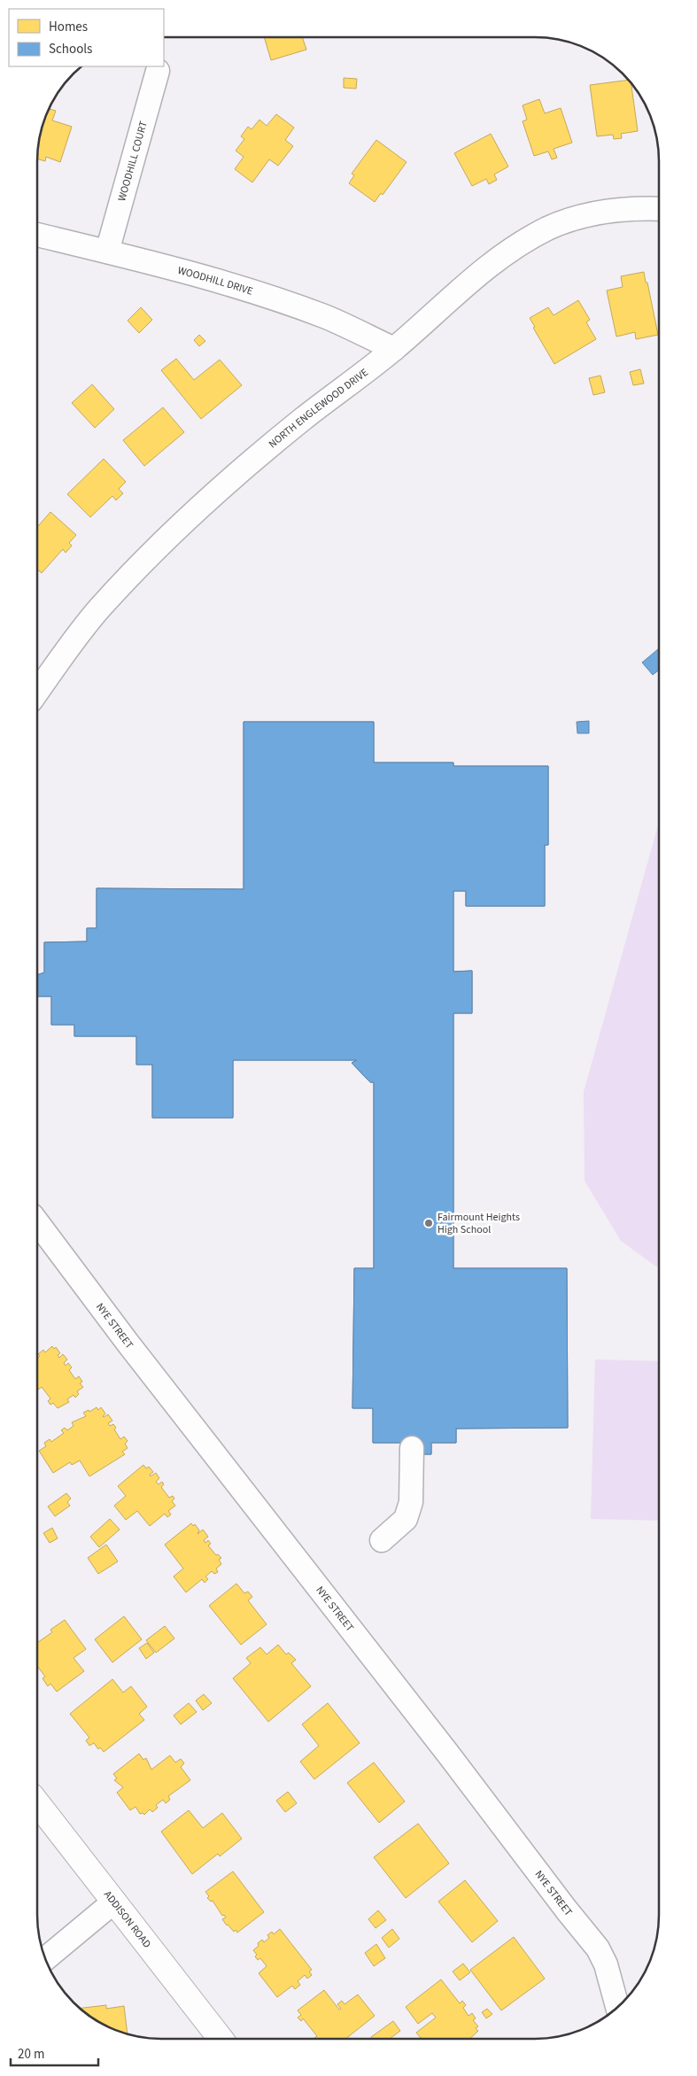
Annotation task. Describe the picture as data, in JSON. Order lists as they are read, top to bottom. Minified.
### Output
{"streets":{"street":["WOODHILL COURT","WOODHILL DRIVE","NORTH ENGLEWOOD DRIVE","NYE STREET","ADDISON ROAD"]},"crossings":[["WOODHILL COURT","WOODHILL DRIVE"],["WOODHILL DRIVE","NORTH ENGLEWOOD DRIVE"]],"places":["Fairmount Heights High School"],"legend":["Homes","Schools"],"scale_bar":"20 m"}
